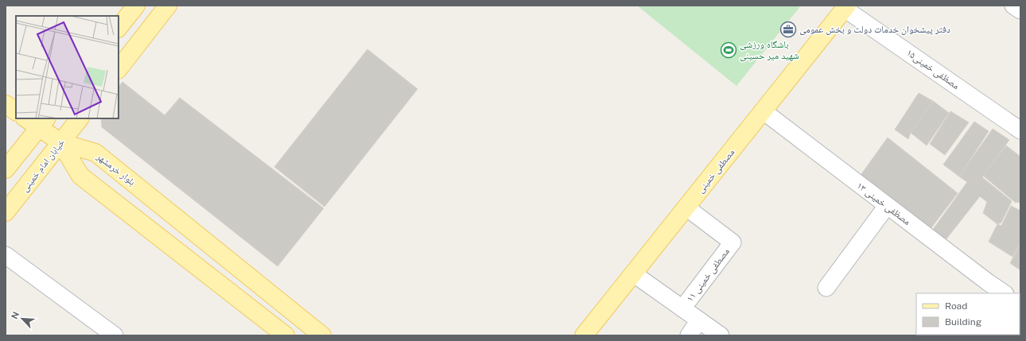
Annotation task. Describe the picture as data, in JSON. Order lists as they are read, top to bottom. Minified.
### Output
{"streets":{"main road":["خیابان امام خمینی","بلوار خرمشهر","مصطفی خمینی"],"street":["مصظفی خمینی۱۵","مصظفی خمینی ۱۳","مصطفی خمینی ۱۱"]},"crossings":[["مصظفی خمینی۱۵","مصطفی خمینی"],["خیابان امام خمینی","بلوار خرمشهر"],["مصطفی خمینی","مصظفی خمینی ۱۳"],["مصطفی خمینی","مصطفی خمینی ۱۱"]],"places":{"office":["دفتر پیشخوان خدمات دولت و بخش عمومی"],"sports":["باشگاه ورزشی شهید میر حسینی"]},"legend":["Road","Building"],"north":"top left"}
